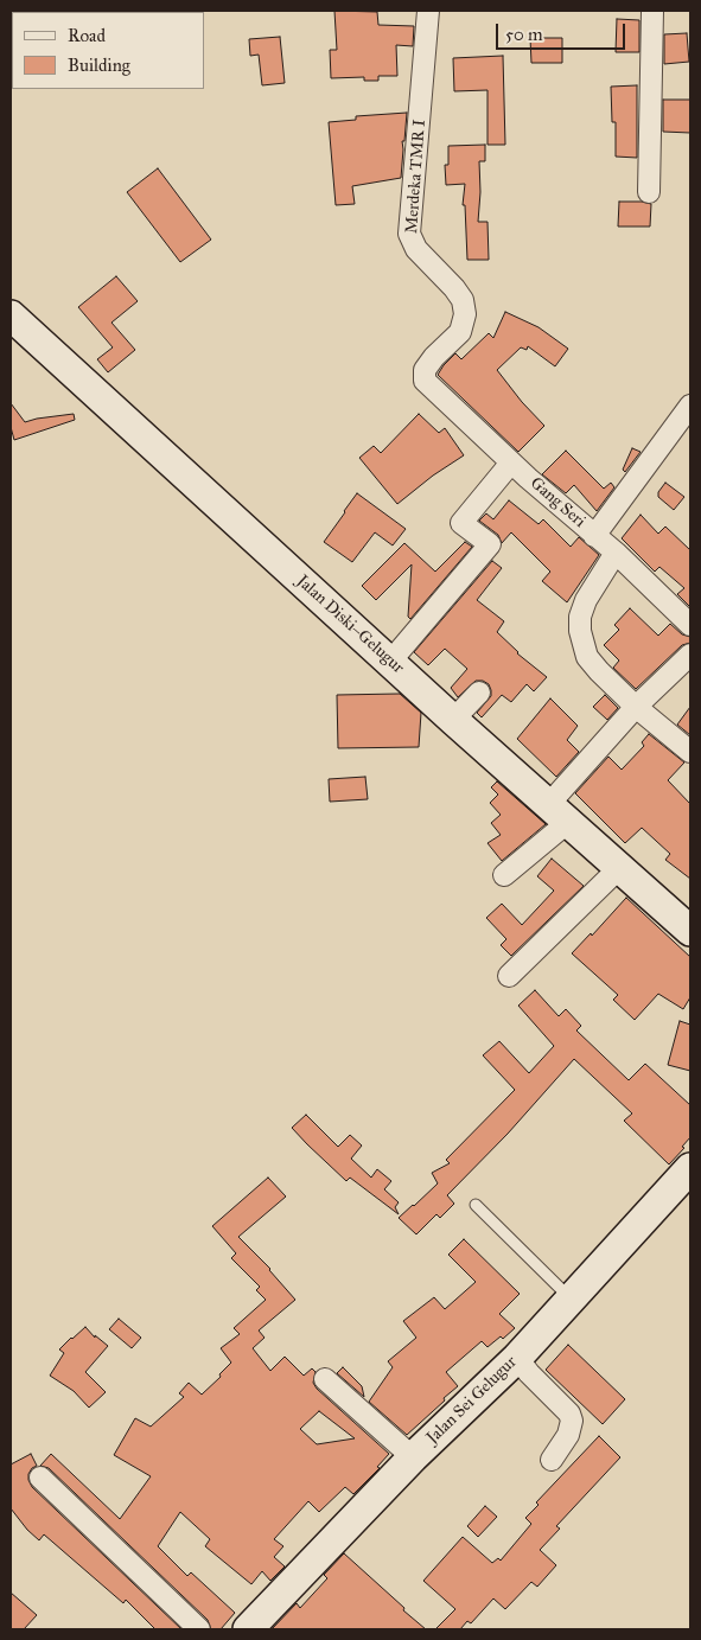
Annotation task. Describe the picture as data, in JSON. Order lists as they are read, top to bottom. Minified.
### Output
{"streets":{"main road":["Jalan Diski–Gelugur","Jalan Sei Gelugur"],"street":["Merdeka TMR I","Gang Seri"]},"crossings":[["Merdeka TMR I","Gang Seri"]],"legend":["Road","Building"],"scale_bar":"50 m"}
